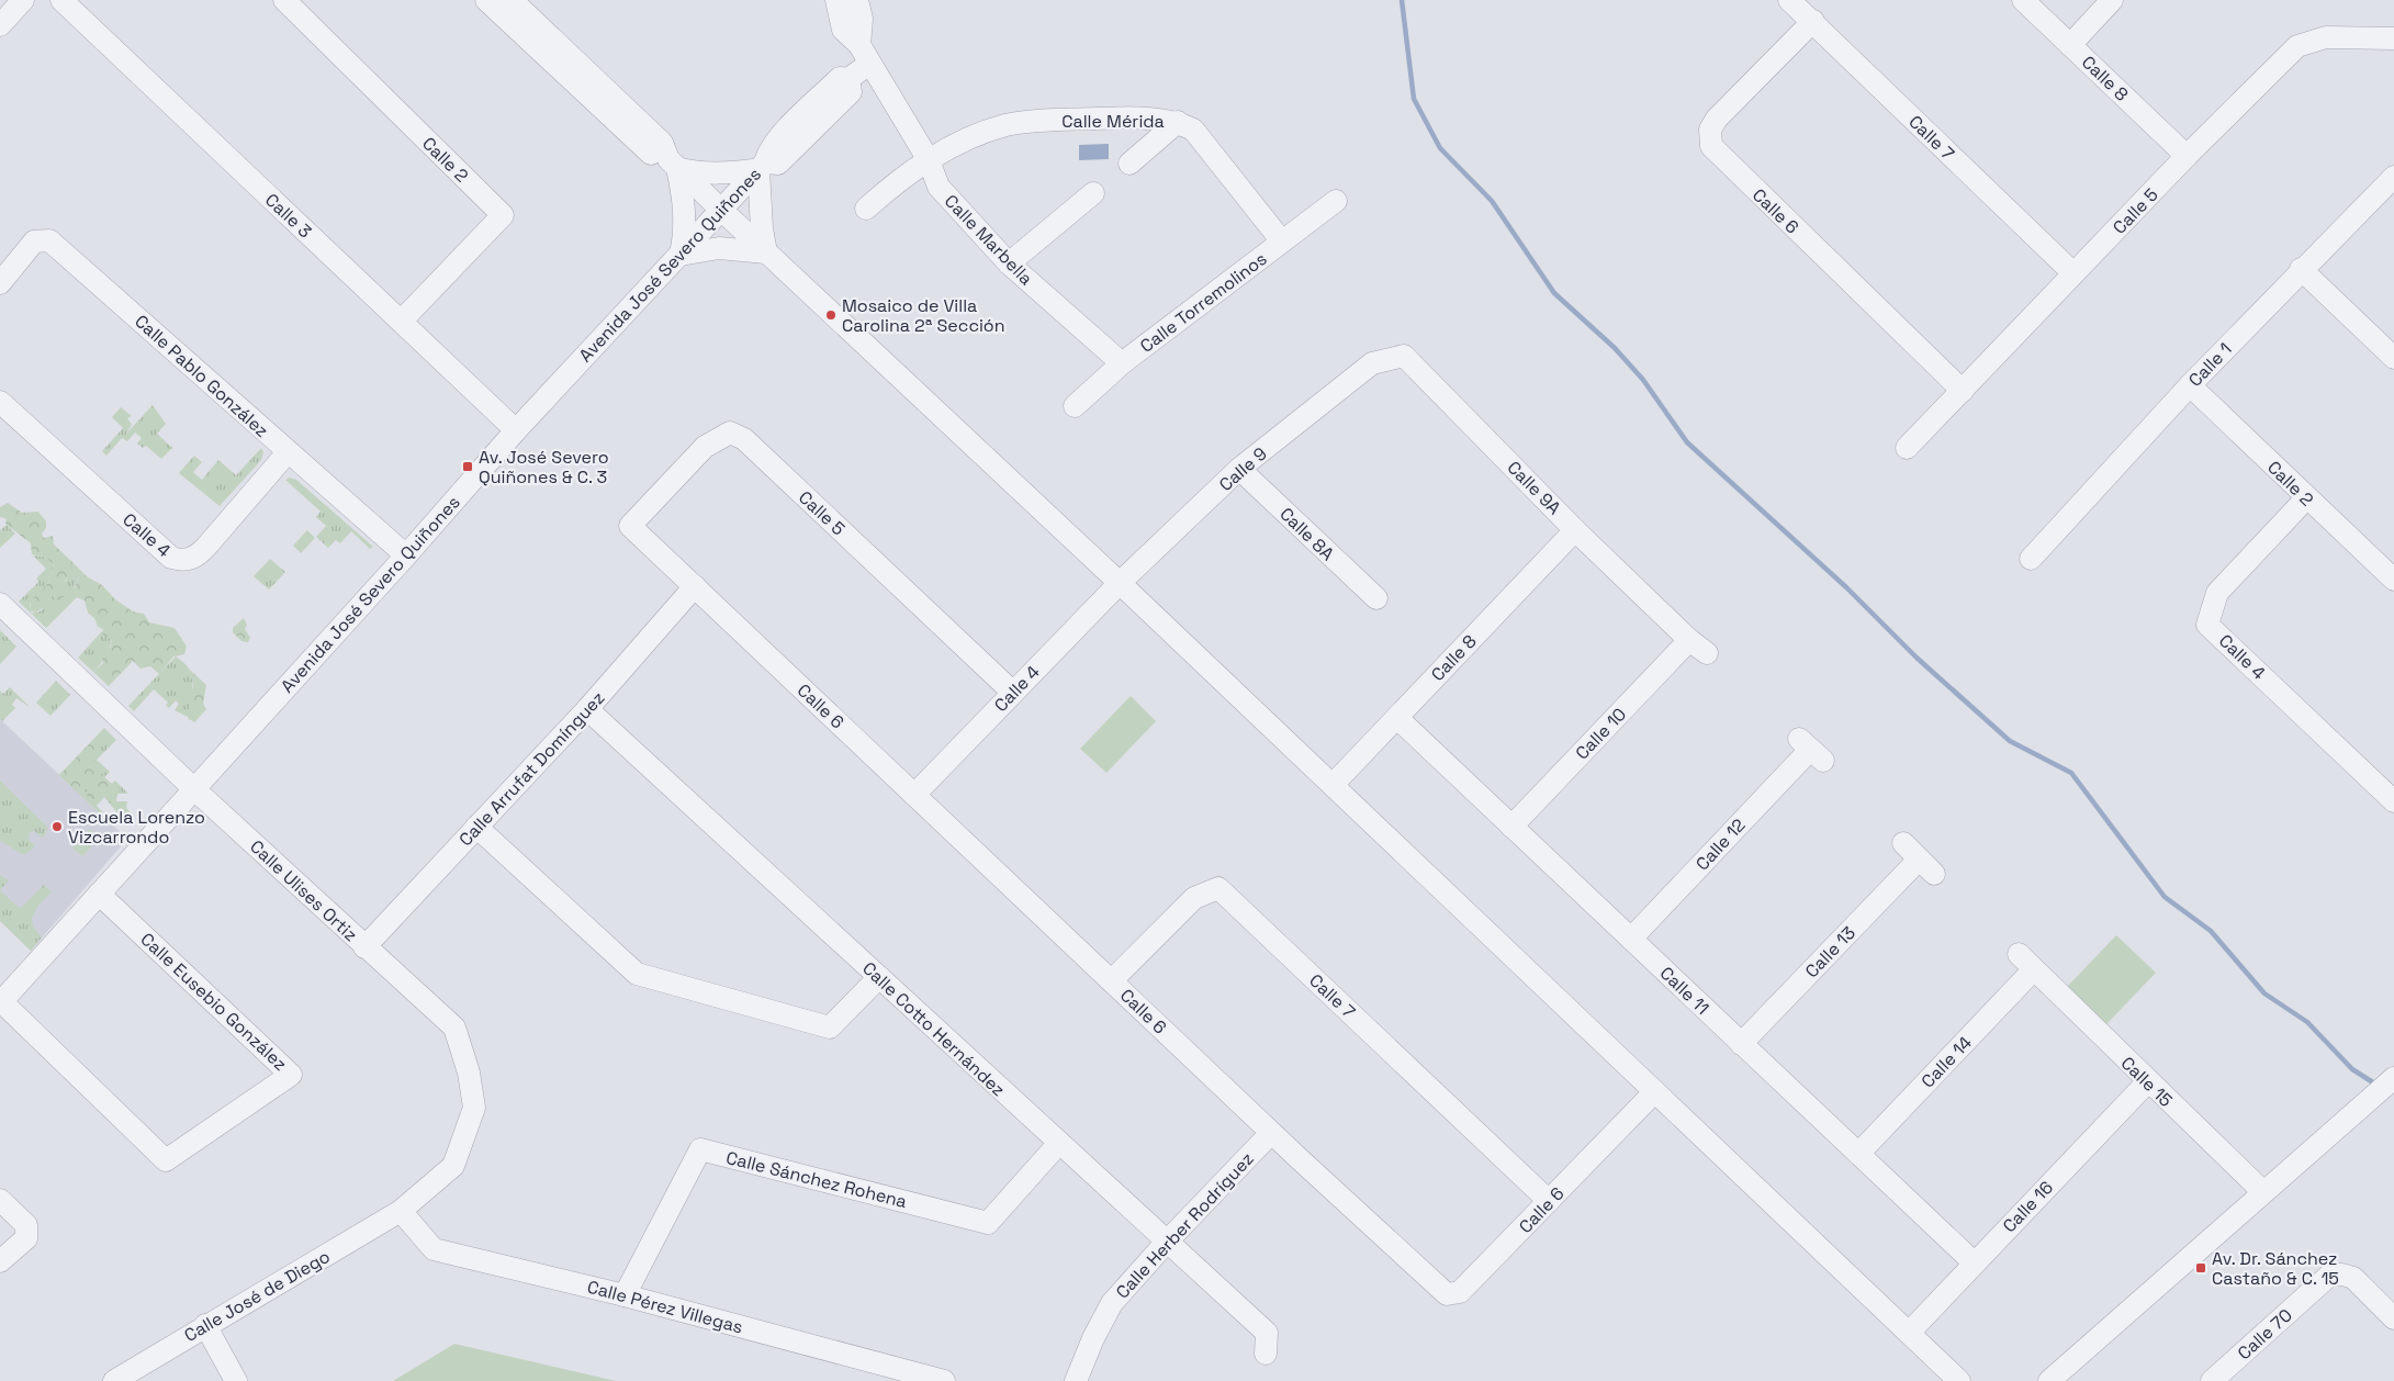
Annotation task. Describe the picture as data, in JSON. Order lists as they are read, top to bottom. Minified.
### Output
{"streets":{"street":["Calle 8","Calle Mérida","Calle 7","Calle 2","Calle 6","Calle 5","Calle 3","Calle Marbella","Avenida José Severo Quiñones","Calle Torremolinos","Calle 1","Calle Pablo González","Calle 9","Calle 9A","Calle 8A","Calle 4","Calle 10","Calle Arrufat Domínguez","Calle 12","Calle Ulises Ortiz","Calle 13","Calle 11","Calle Eusebio González","Calle Cotto Hernández","Calle 14","Calle 15","Calle Sánchez Rohena","Calle 16","Calle Herber Rodríguez","Calle José de Diego","Calle Pérez Villegas","Calle 70"]},"crossings":[["Calle 8","Calle 5"],["Calle 8","Calle 9A"],["Calle 8","Calle 11"],["Calle Mérida","Calle Marbella"],["Calle Mérida","Calle Torremolinos"],["Calle 7","Calle 6"],["Calle 7","Calle 5"],["Calle 2","Calle 3"],["Calle 2","Calle 1"],["Calle 2","Calle 4"],["Calle 6","Calle 5"],["Calle 6","Calle 4"],["Calle 6","Calle Arrufat Domínguez"],["Calle 6","Calle Herber Rodríguez"],["Calle 5","Calle 4"],["Calle 3","Avenida José Severo Quiñones"],["Calle Marbella","Avenida José Severo Quiñones"],["Calle Marbella","Calle Torremolinos"],["Avenida José Severo Quiñones","Calle Pablo González"],["Avenida José Severo Quiñones","Calle Ulises Ortiz"],["Avenida José Severo Quiñones","Calle Eusebio González"],["Calle Pablo González","Calle 4"],["Calle 9","Calle 9A"],["Calle 9","Calle 8A"],["Calle 9","Calle 4"],["Calle 9A","Calle 10"],["Calle 10","Calle 11"],["Calle Arrufat Domínguez","Calle Ulises Ortiz"],["Calle Arrufat Domínguez","Calle Cotto Hernández"],["Calle 12","Calle 11"],["Calle Ulises Ortiz","Calle José de Diego"],["Calle Ulises Ortiz","Calle Pérez Villegas"],["Calle 13","Calle 11"],["Calle 11","Calle 14"],["Calle 11","Calle 16"],["Calle Cotto Hernández","Calle Sánchez Rohena"],["Calle Cotto Hernández","Calle Herber Rodríguez"],["Calle 14","Calle 15"],["Calle 15","Calle 16"],["Calle Sánchez Rohena","Calle Pérez Villegas"],["Calle José de Diego","Calle Pérez Villegas"]],"places":{"other":["Mosaico de Villa Carolina 2ª Sección","Escuela Lorenzo Vizcarrondo"],"transit":["Av. José Severo Quiñones & C. 3","Av. Dr. Sánchez Castaño & C. 15"]}}
